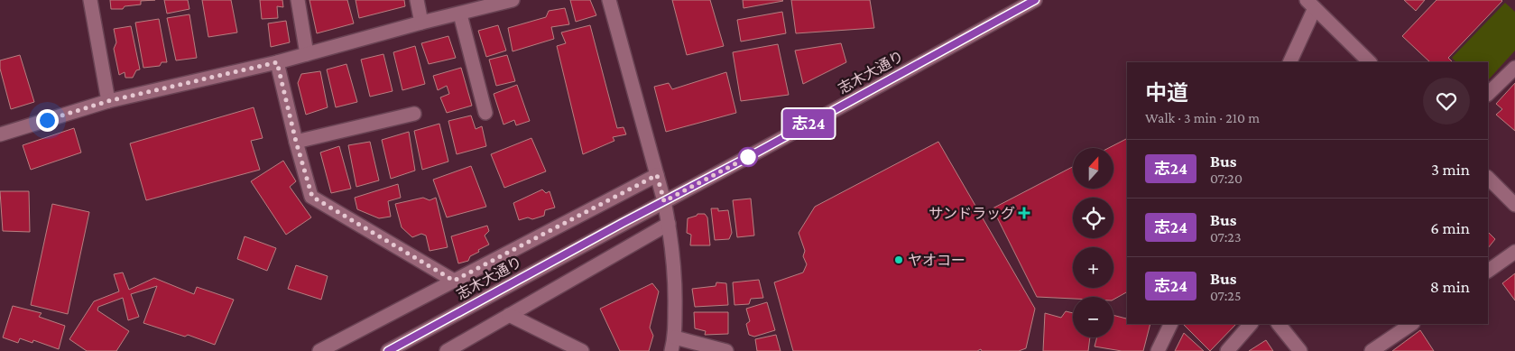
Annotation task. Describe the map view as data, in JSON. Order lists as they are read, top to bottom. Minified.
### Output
{"streets":{"street":["志木大通り"]},"places":{"health":["サンドラッグ"],"other":["ヤオコー"]},"lines":["bus line 志24"],"north":"top","page":{"on_map":"志24","heading":["中道","Walk · 3 min · 210 m"],"list":[{"mark":"志24","name":"Bus","note":"07:20","value":"3 min"},{"mark":"志24","name":"Bus","note":"07:23","value":"6 min"},{"mark":"志24","name":"Bus","note":"07:25","value":"8 min"}],"map_buttons":["+","−"]}}
